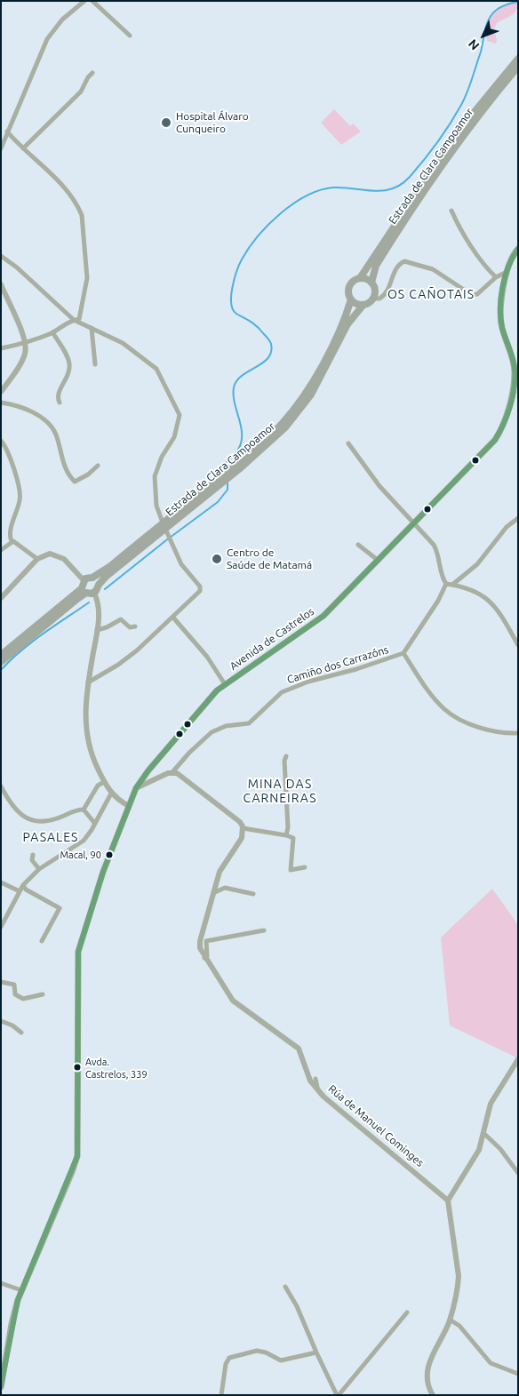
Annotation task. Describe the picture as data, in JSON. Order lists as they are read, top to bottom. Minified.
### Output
{"streets":{"main road":["Estrada de Clara Campoamor","Avenida de Castrelos"],"street":["Camiño dos Carrazóns","Rúa de Manuel Cominges"]},"districts":["OS CAÑOTAIS","MINA DAS CARNEIRAS","PASALES"],"places":["Hospital Álvaro Cunqueiro","Centro de Saúde de Matamá","Macal, 90","Avda. Castrelos, 339"],"north":"bottom left"}
